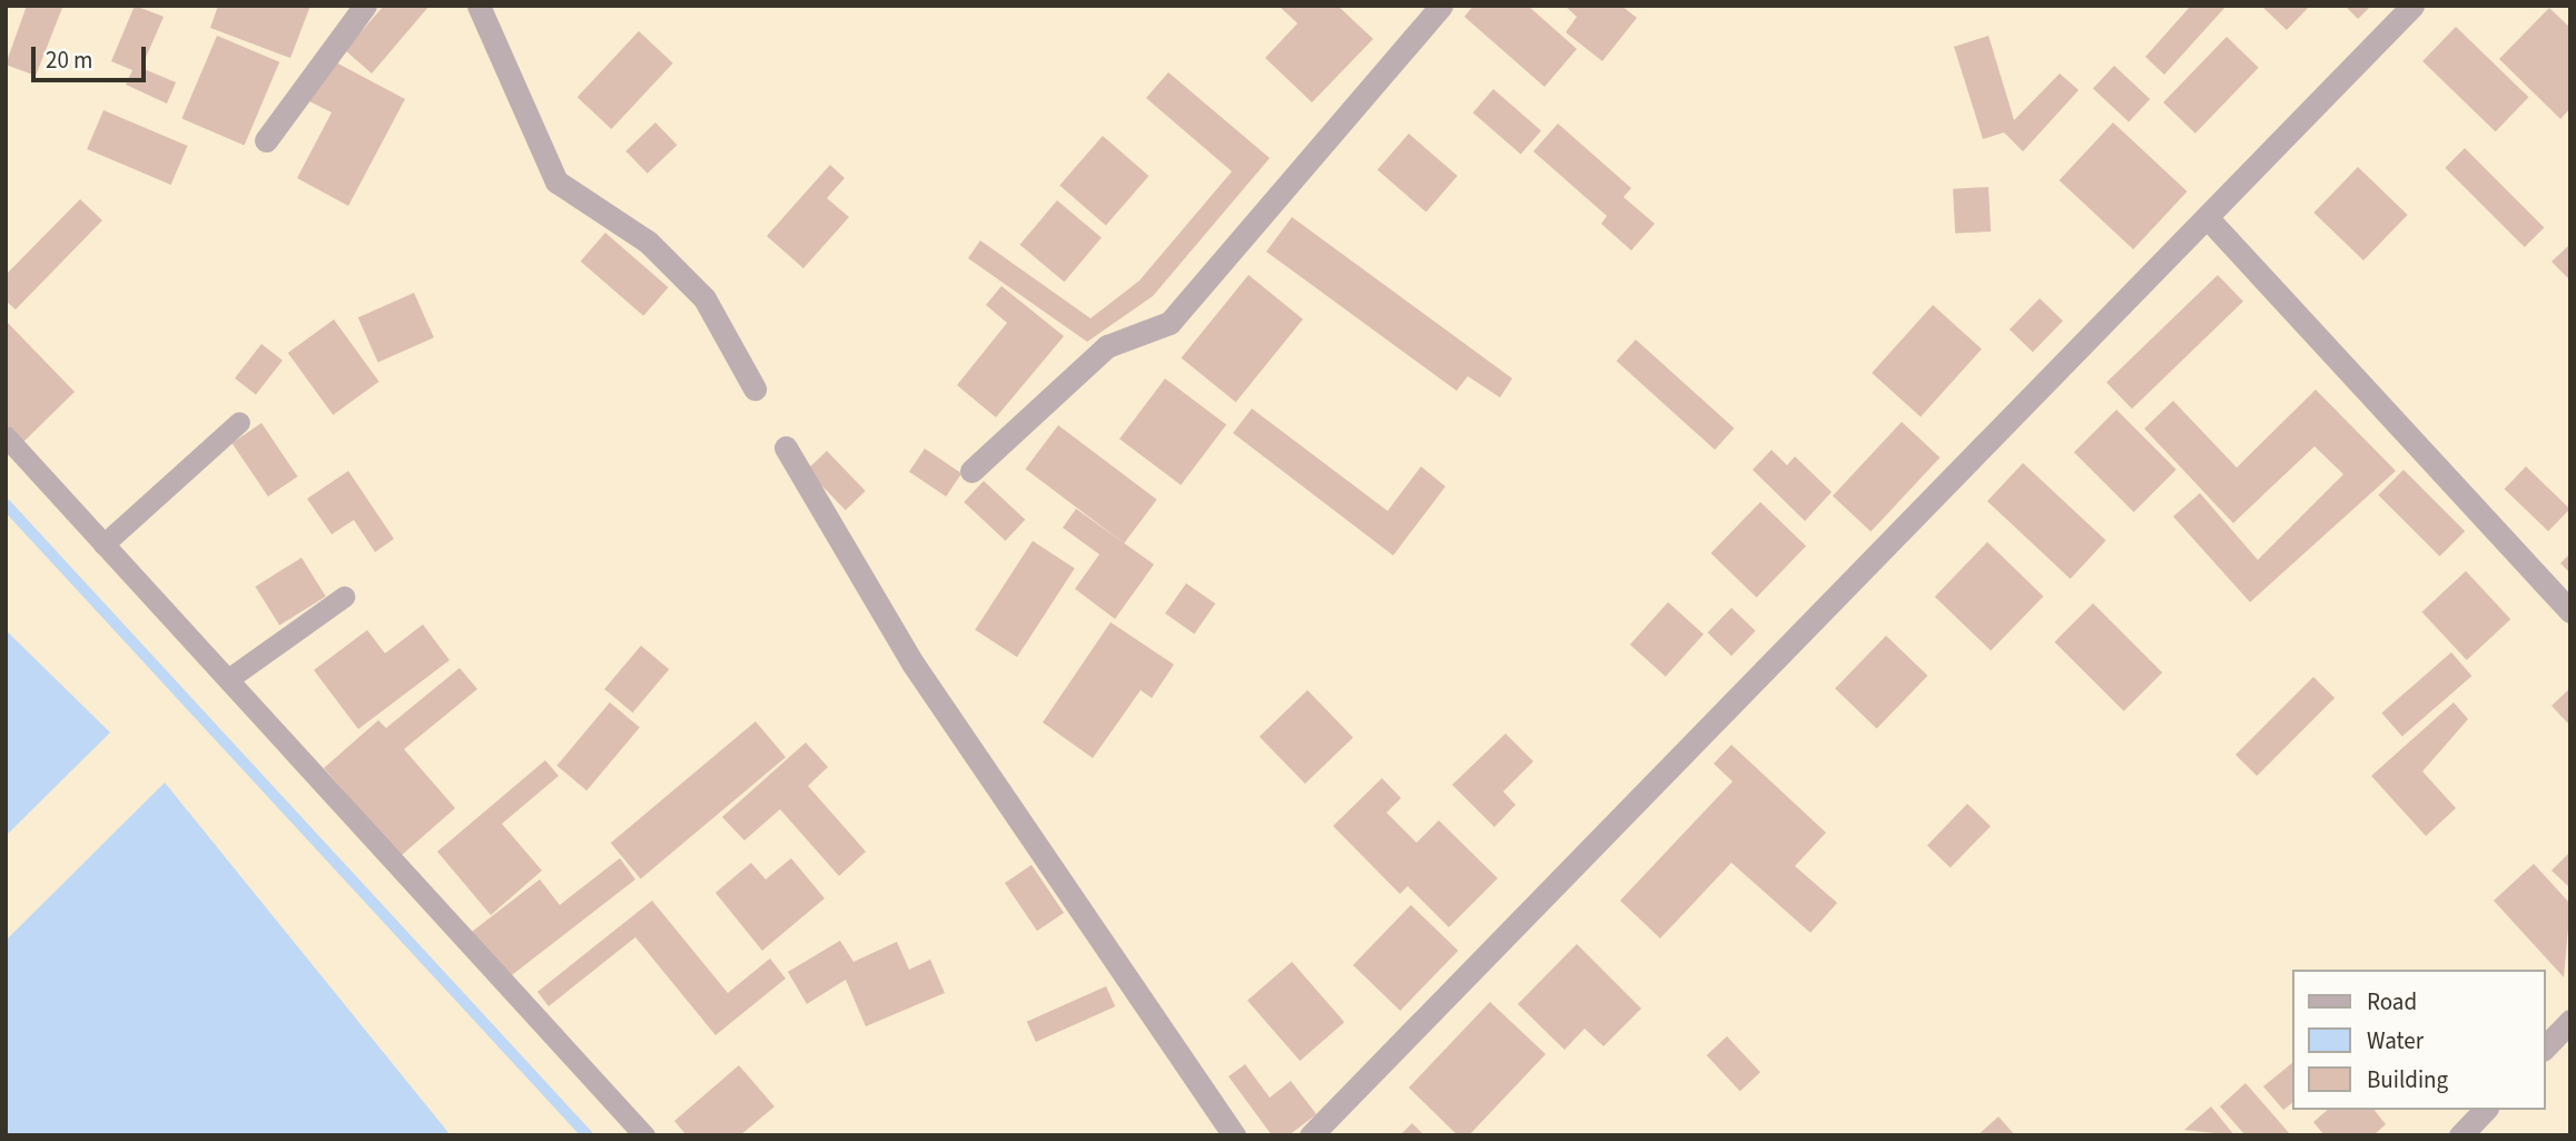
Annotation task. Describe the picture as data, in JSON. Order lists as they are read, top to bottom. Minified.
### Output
{"legend":["Road","Water","Building"],"scale_bar":"20 m"}
